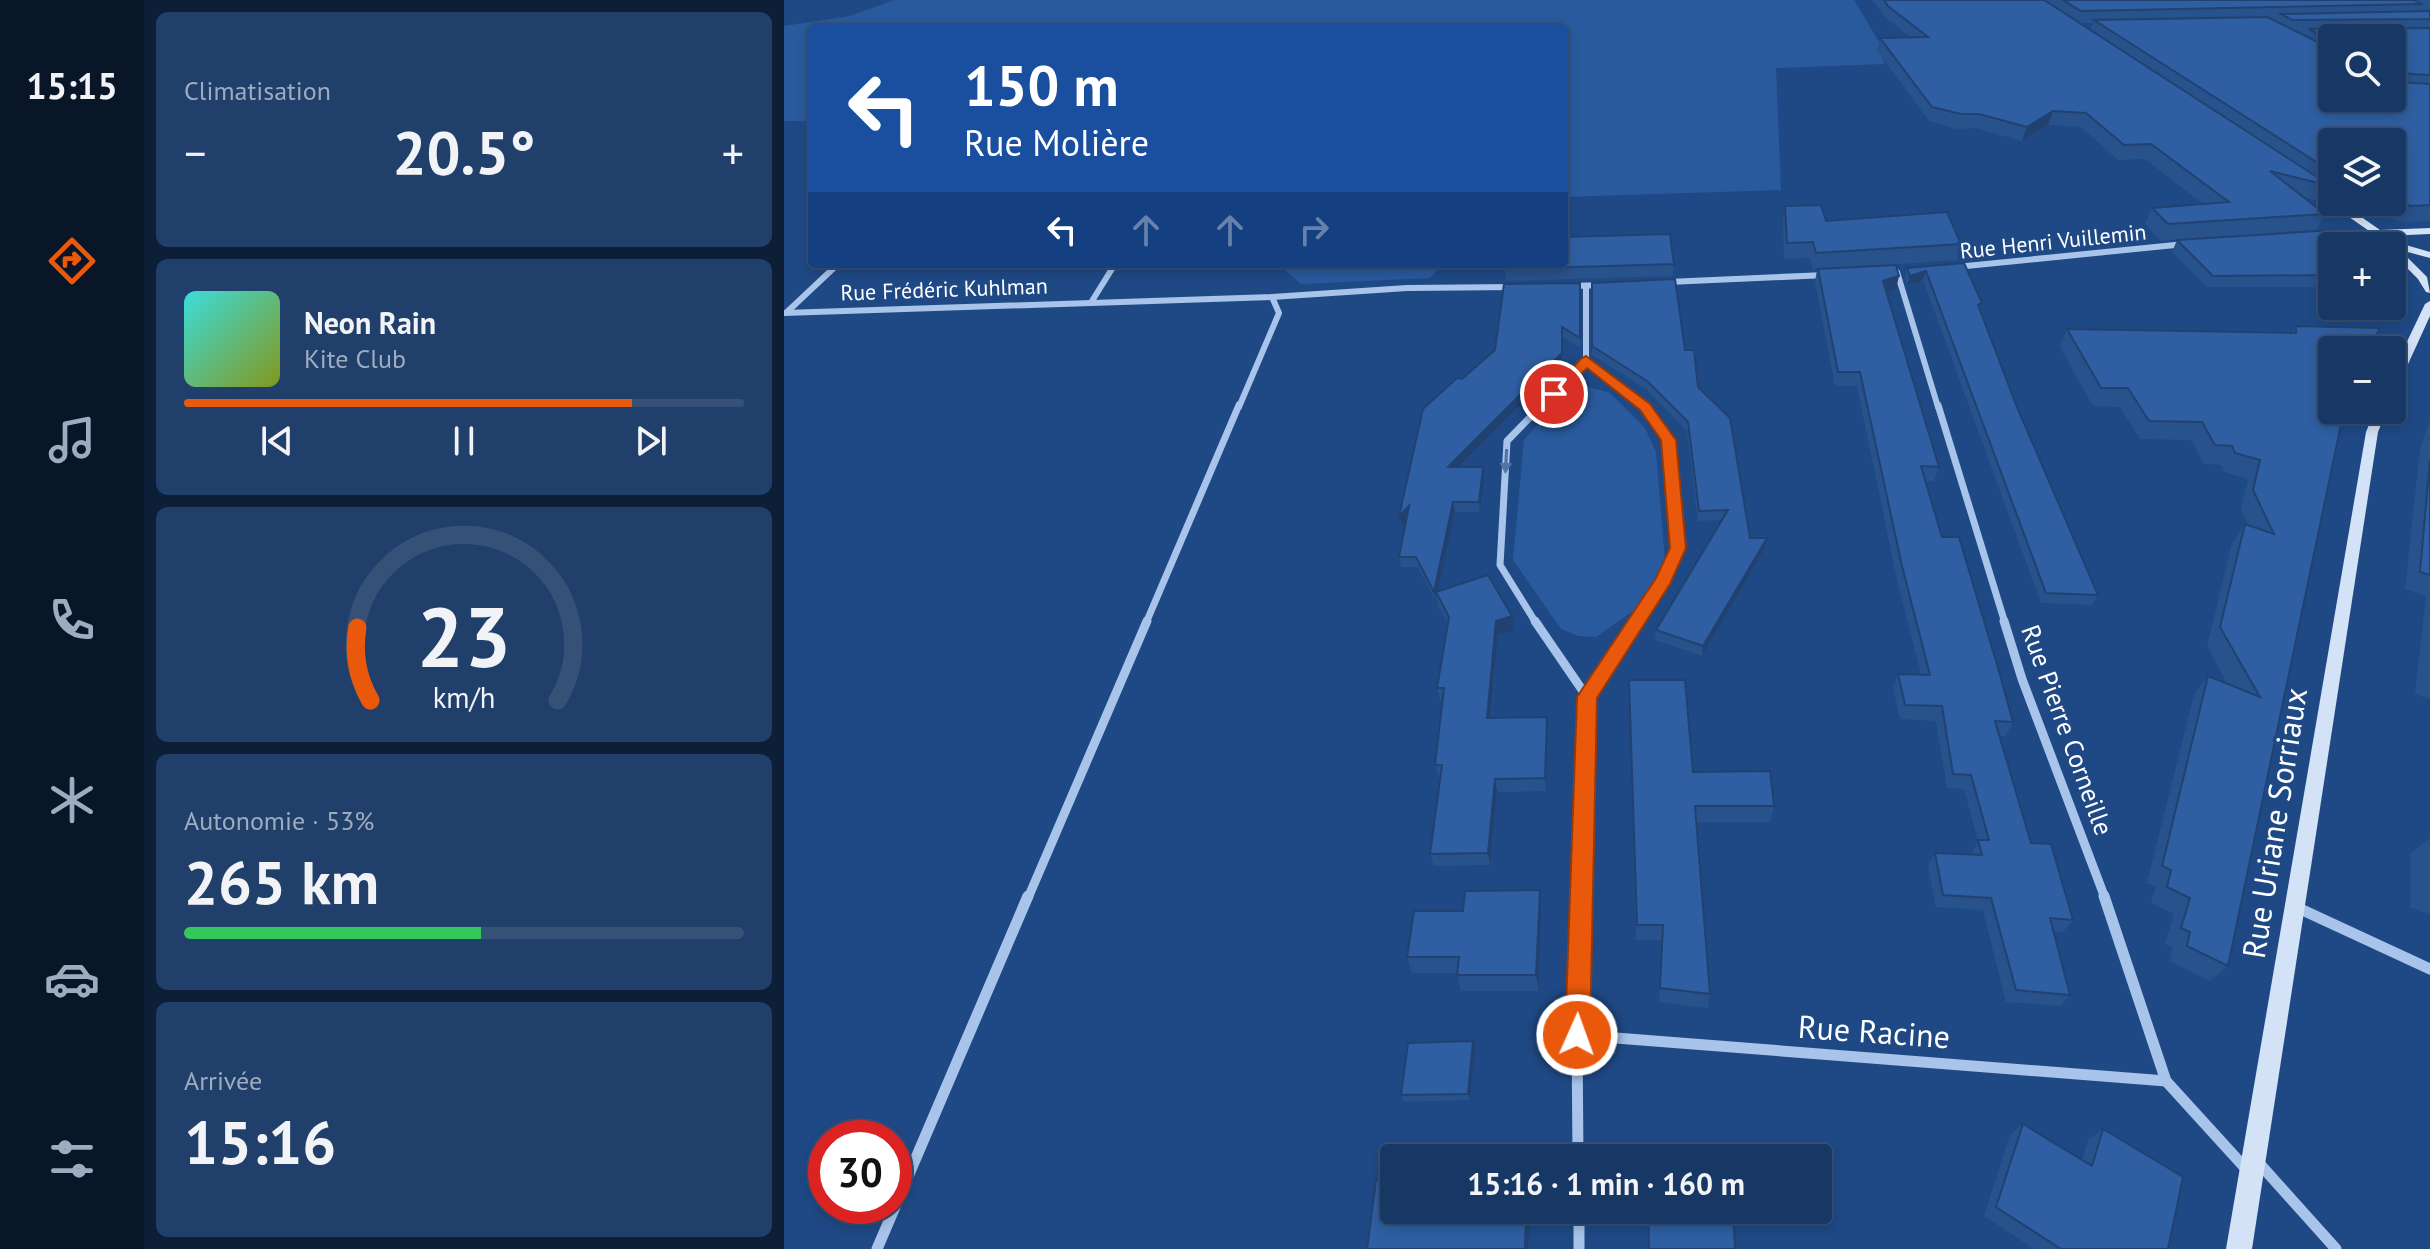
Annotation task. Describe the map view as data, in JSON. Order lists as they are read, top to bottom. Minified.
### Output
{"streets":{"street":["Rue Henri Vuillemin","Rue Frédéric Kuhlman","Rue Pierre Corneille","Rue Uriane Sorriaux","Rue Racine"]},"crossings":[["Rue Pierre Corneille","Rue Uriane Sorriaux"],["Rue Pierre Corneille","Rue Racine"]],"page":{"tabs":"15:15","tile":["Climatisation",["Autonomie · 53%","265 km"],["Arrivée","15:16"]],"map_buttons":["+","−"],"turn":["150 m","Rue Molière"],"heat":["−","20.5°","+"],"song":["Neon Rain","Kite Club"],"limit":"30","trip":"15:16 · 1 min · 160 m","gauge":["23","km/h"]}}
